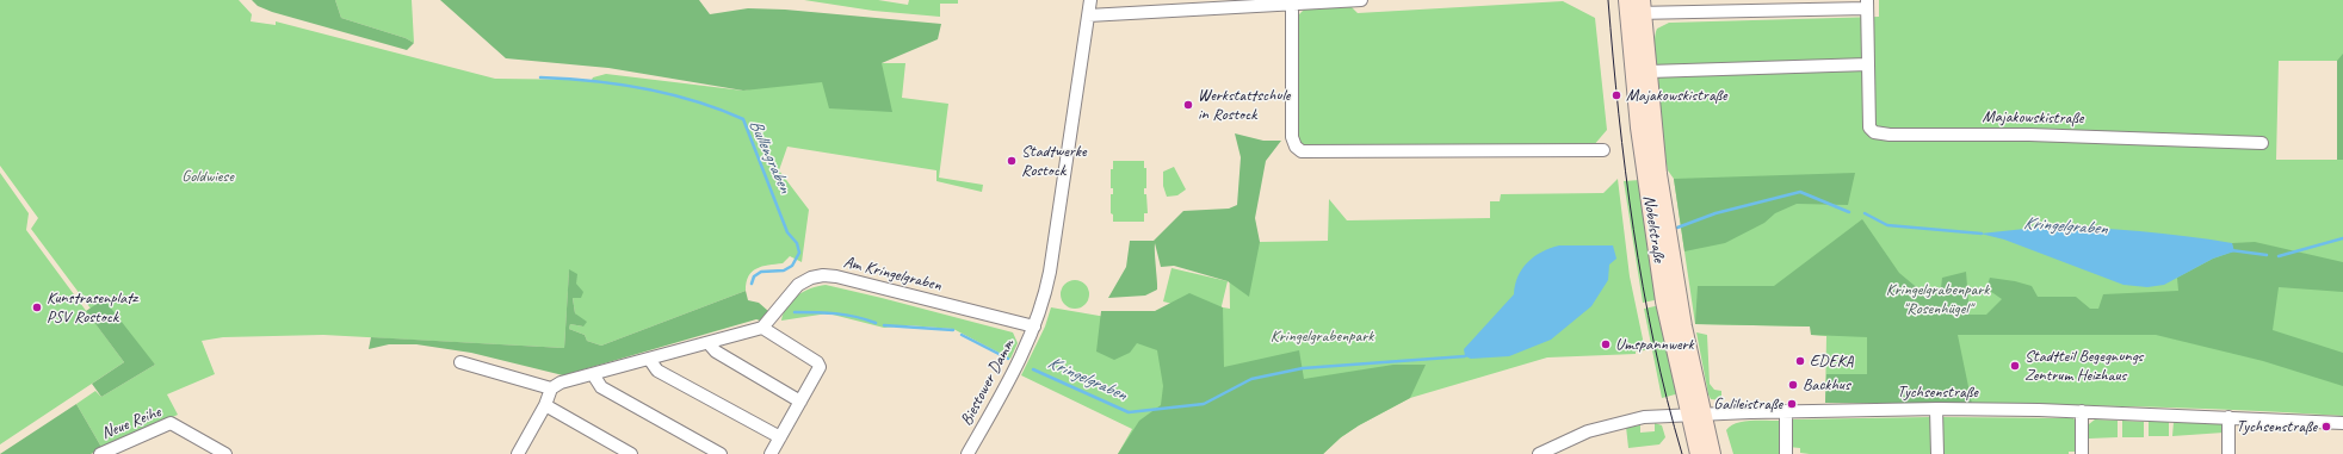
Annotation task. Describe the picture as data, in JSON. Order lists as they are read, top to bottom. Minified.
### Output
{"streets":{"main road":["Nobelstraße"],"street":["Majakowskistraße","Am Kringelgraben","Biestower Damm","Tychsenstraße","Neue Reihe"]},"crossings":[["Majakowskistraße","Nobelstraße"],["Nobelstraße","Tychsenstraße"],["Am Kringelgraben","Biestower Damm"]],"water":["Bullengraben","Kringelgraben"],"parks":["Goldwiese","Kringelgrabenpark \"Rosenhügel\"","Kringelgrabenpark"],"places":["Majakowskistraße","Werkstattschule in Rostock","Stadtwerke Rostock","Kunstrasenplatz PSV Rostock","Umspannwerk","EDEKA","Stadtteil Begegnungs Zentrum Heizhaus","Backhus","Galileistraße","Tychsenstraße"]}
